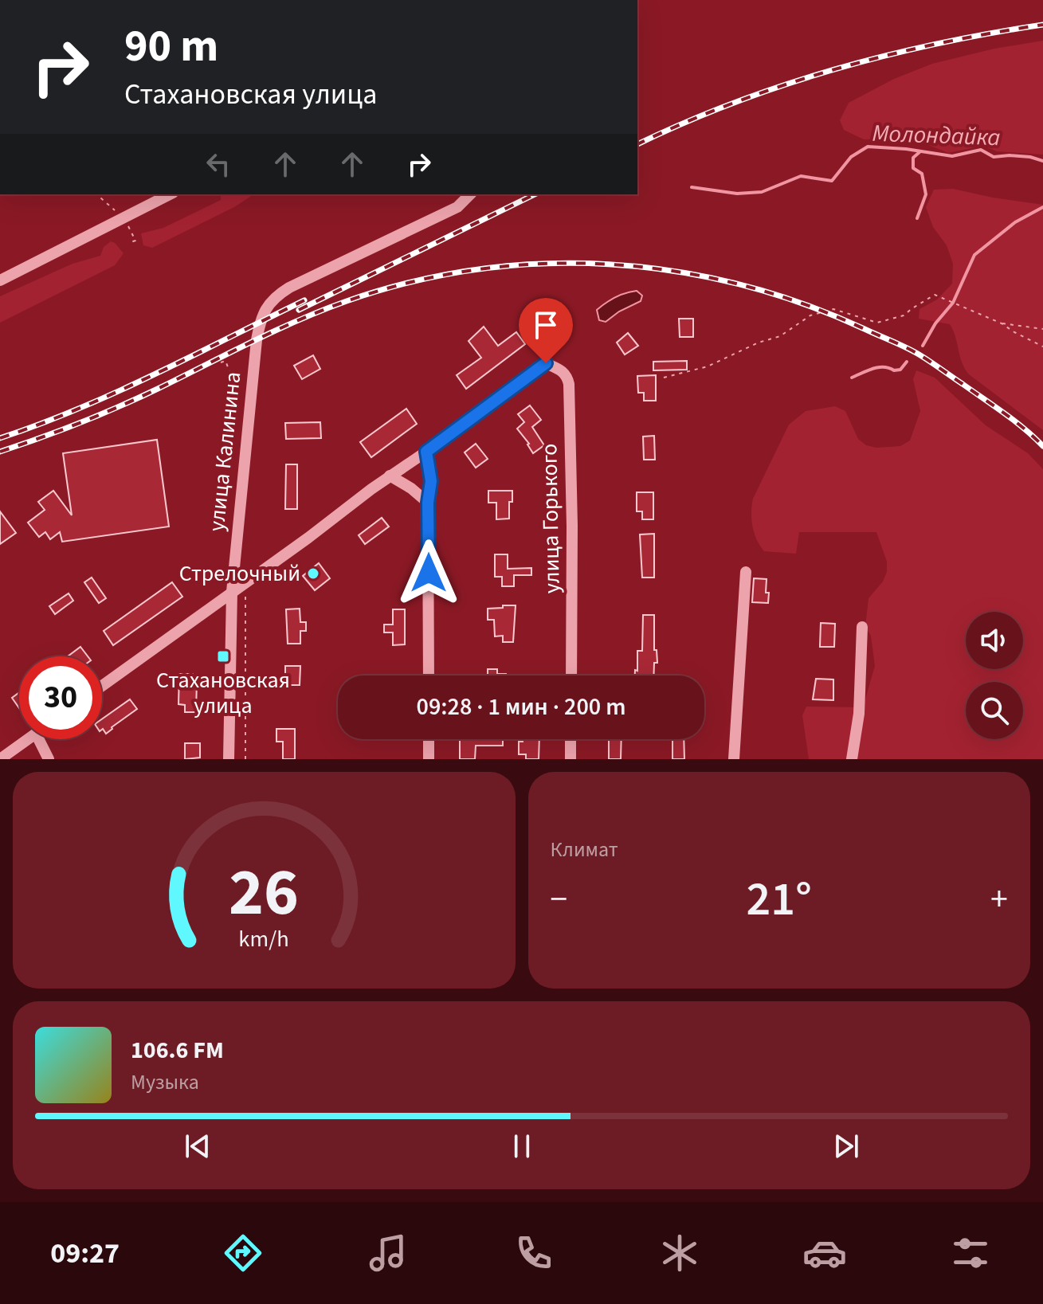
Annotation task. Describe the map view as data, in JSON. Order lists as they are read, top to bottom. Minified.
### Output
{"streets":{"street":["улица Калинина","улица Горького"]},"water":["Молондайка"],"places":{"other":["Стрелочный"],"transit":["Стахановская улица"]},"page":{"turn":["90 m","Стахановская улица"],"limit":"30","trip":"09:28 · 1 мин · 200 m","tile":"Климат","heat":["−","21°","+"],"song":["106.6 FM","Музыка"],"tabs":"09:27","gauge":["26","km/h"]}}
